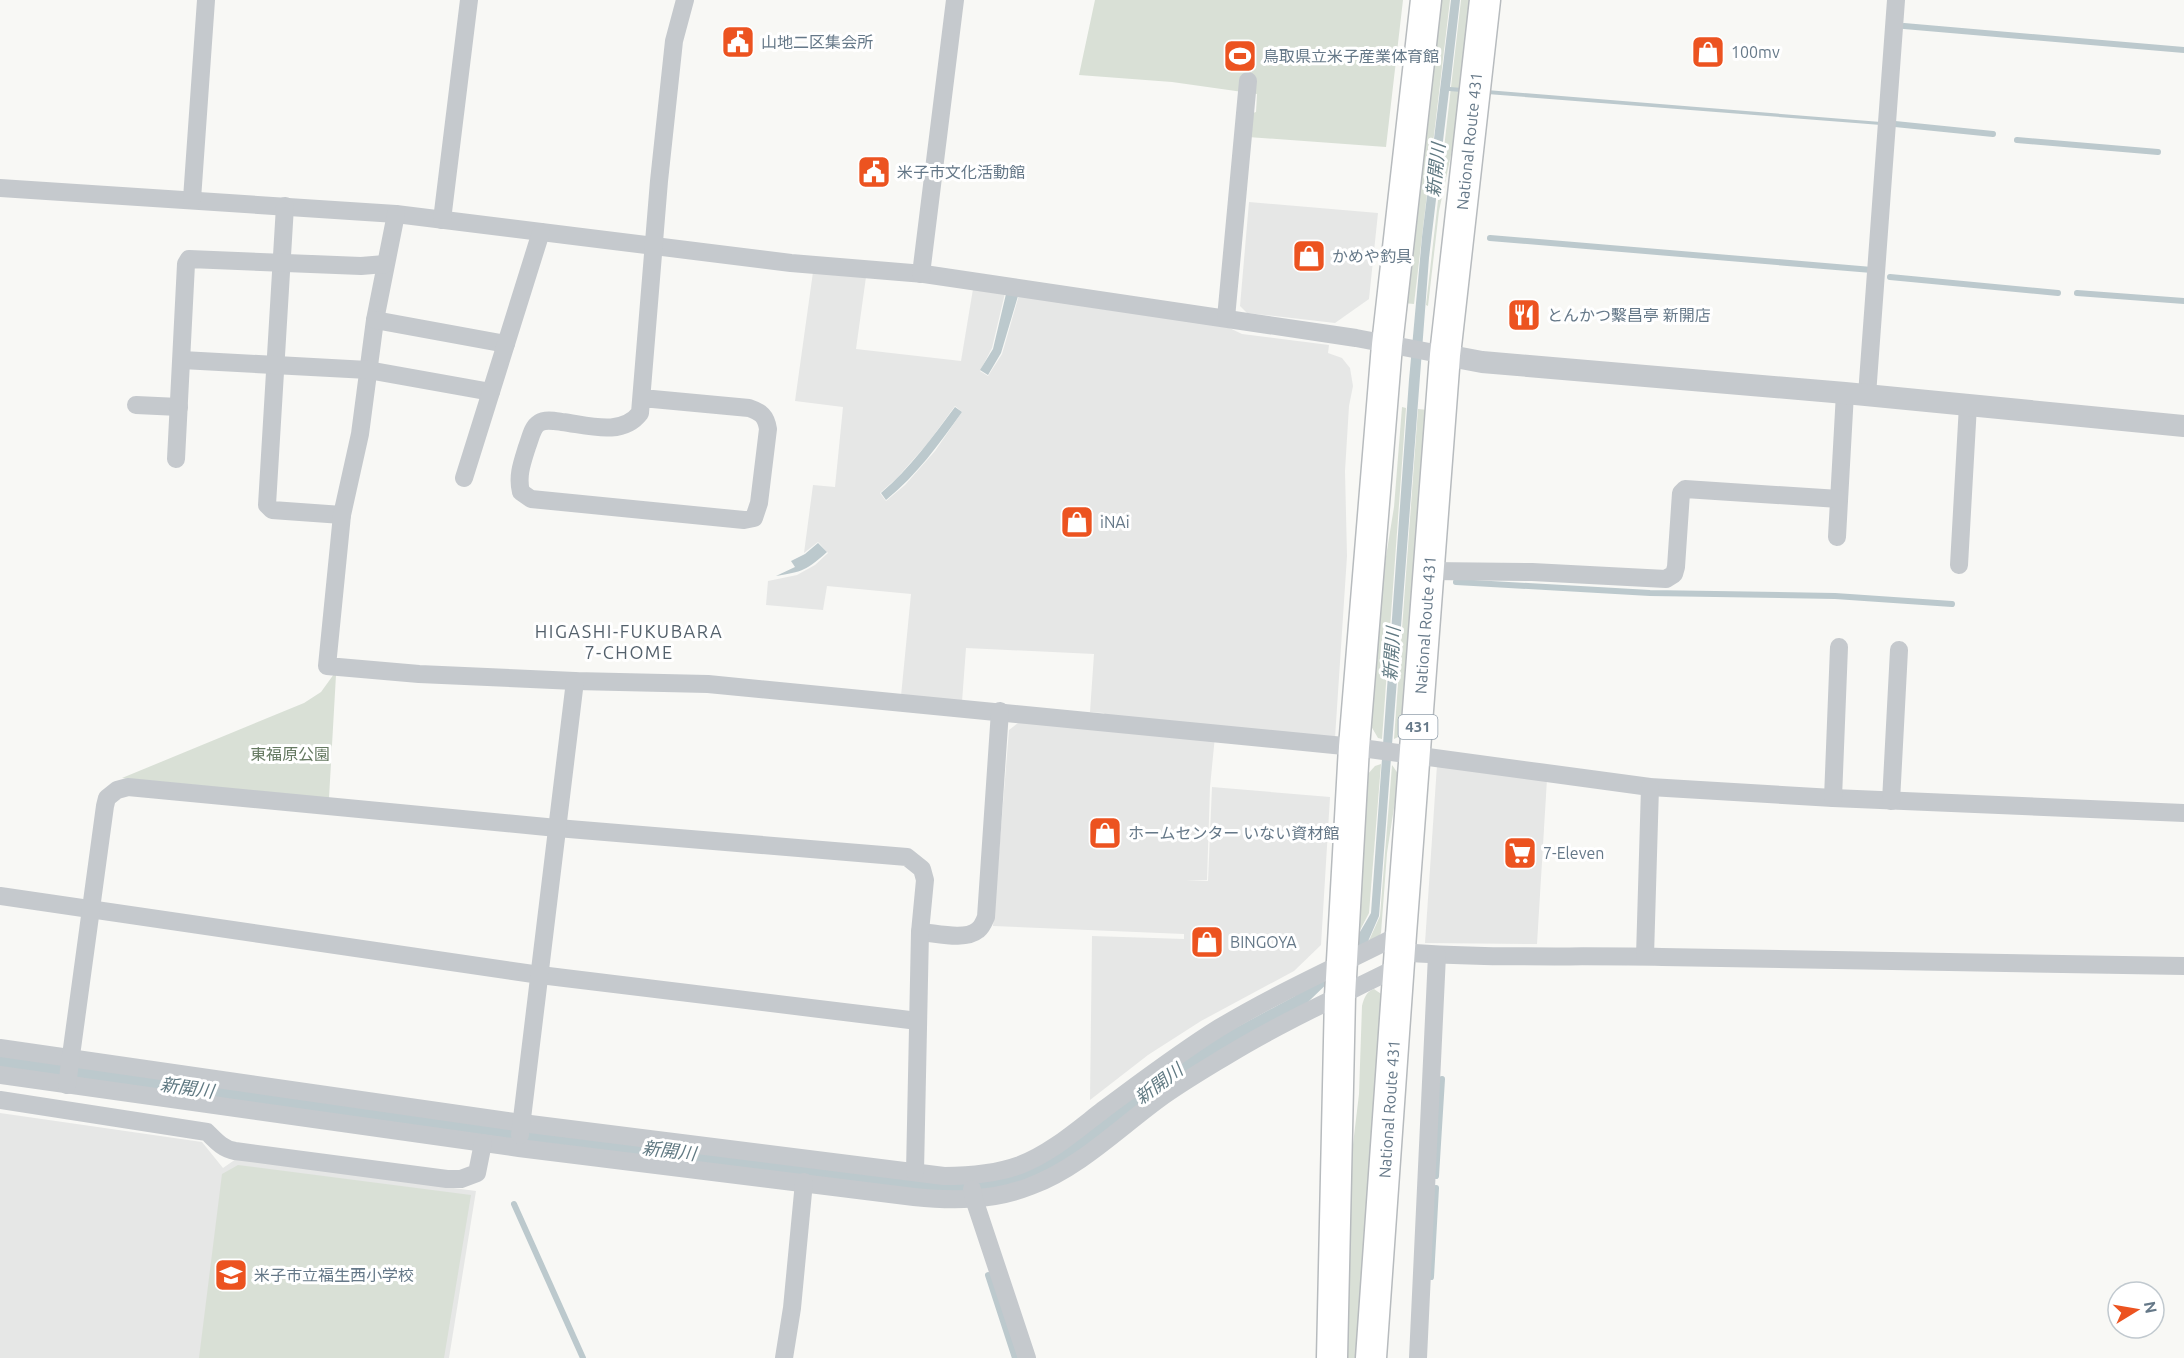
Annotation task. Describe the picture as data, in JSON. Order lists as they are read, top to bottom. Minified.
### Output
{"streets":{"highway":["National Route 431","431"]},"districts":["HIGASHI-FUKUBARA 7-CHOME"],"water":["新開川"],"parks":["東福原公園"],"places":{"public building":["山地二区集会所","米子市文化活動館"],"shop":["100mv","かめや釣具","iNAi","ホームセンター いない資材館","BINGOYA"],"sports":["鳥取県立米子産業体育館"],"restaurant":["とんかつ繫昌亭 新開店"],"supermarket":["7-Eleven"],"school or university":["米子市立福生西小学校"]},"north":"right"}
